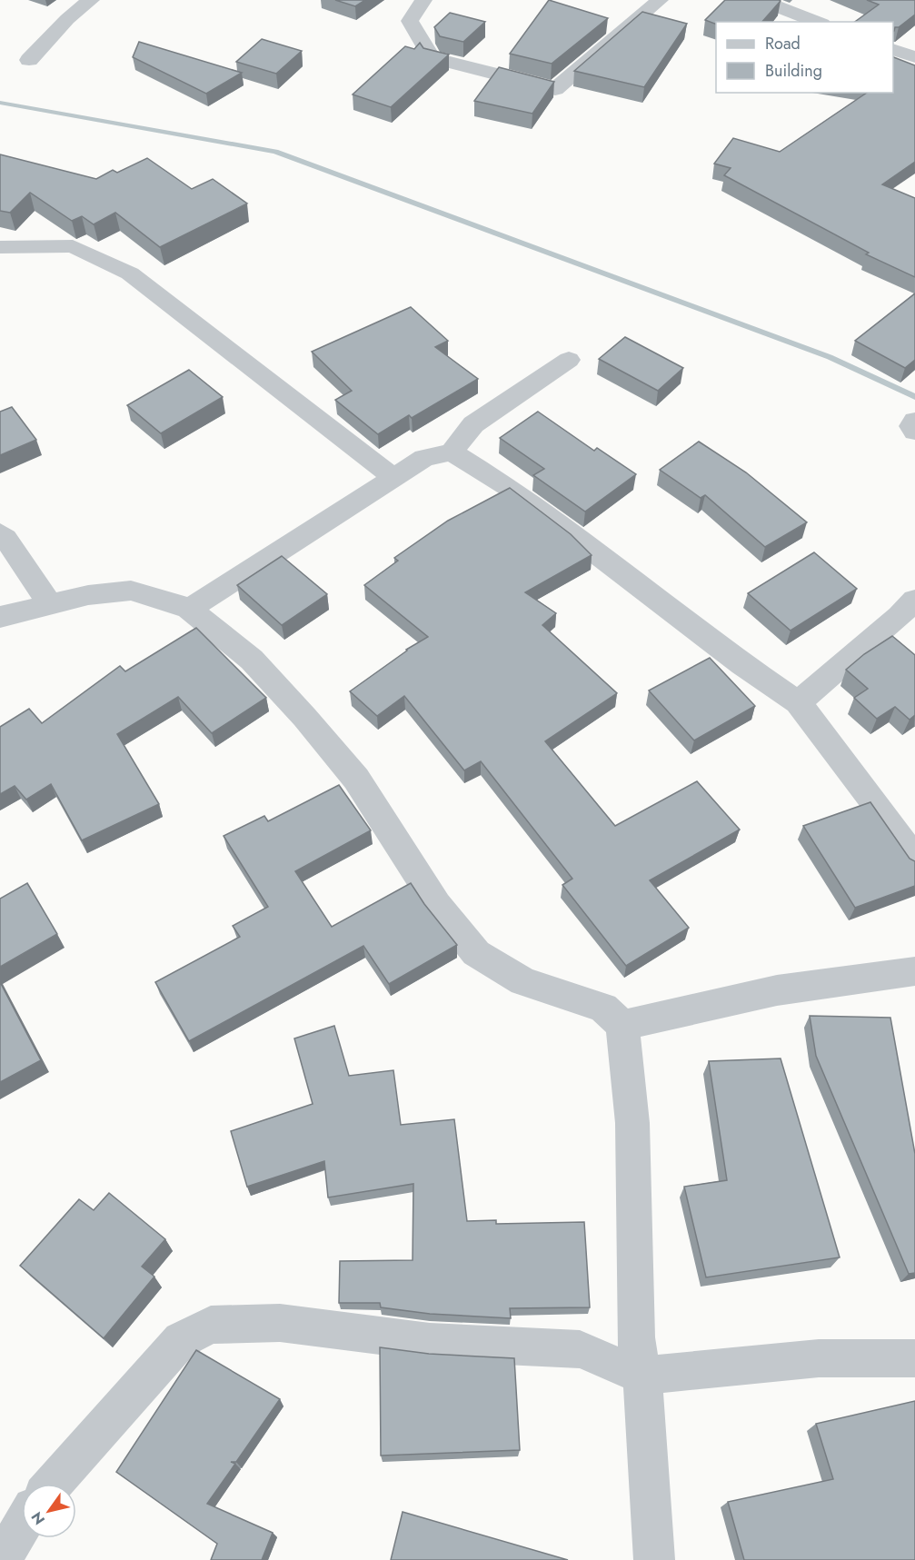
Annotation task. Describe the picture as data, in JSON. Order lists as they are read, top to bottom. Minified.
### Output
{"legend":["Road","Building"],"north":"bottom left"}
